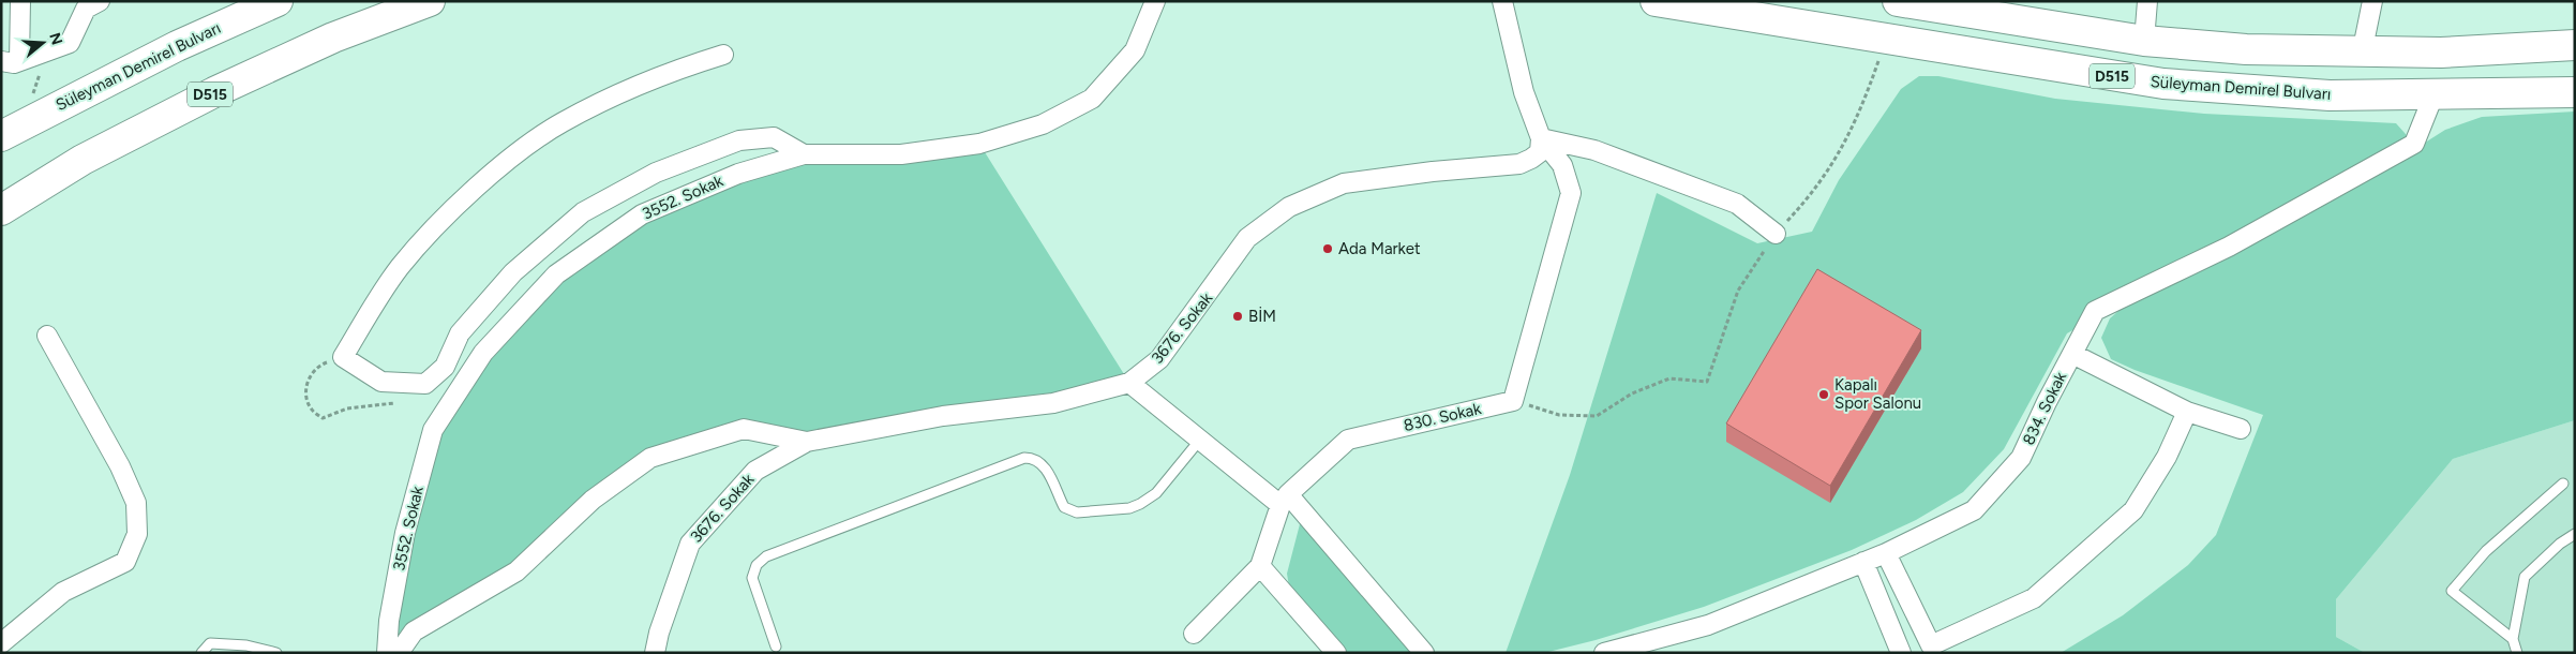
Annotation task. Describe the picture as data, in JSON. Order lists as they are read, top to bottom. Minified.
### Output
{"streets":{"highway":["Süleyman Demirel Bulvarı","D515"],"street":["3552. Sokak","3676. Sokak","834. Sokak","830. Sokak"]},"crossings":[["Süleyman Demirel Bulvarı","834. Sokak"]],"places":["Ada Market","BİM","Kapalı Spor Salonu"],"north":"right"}
